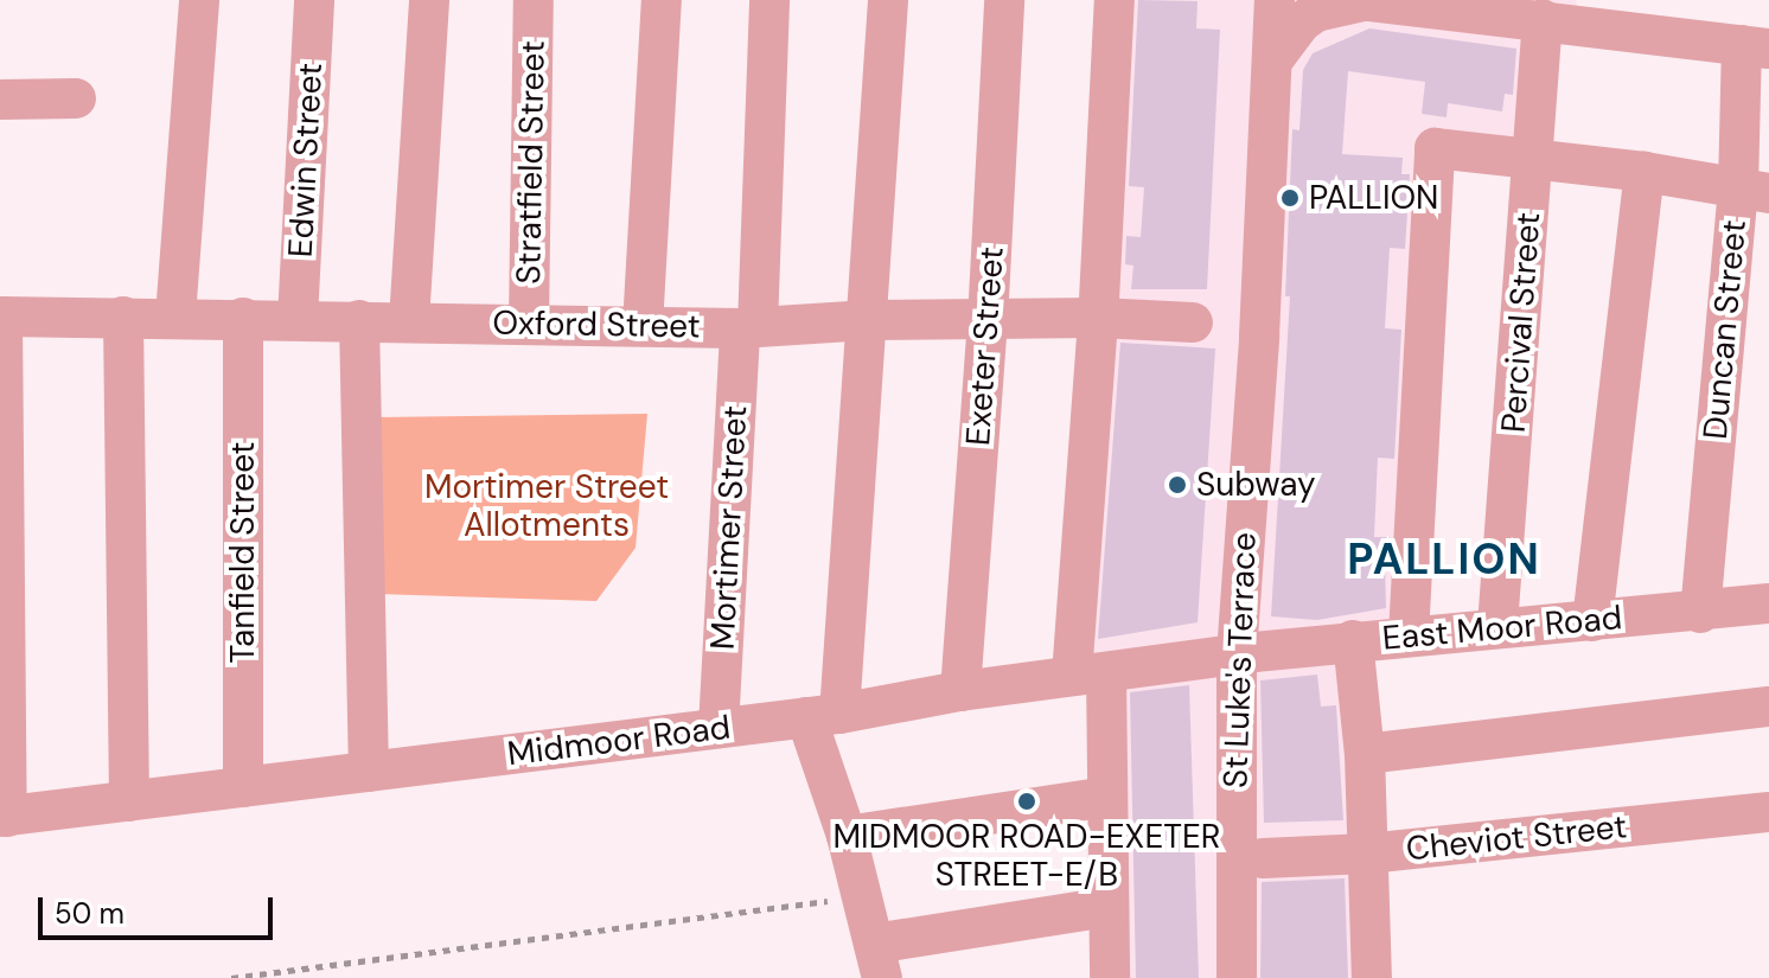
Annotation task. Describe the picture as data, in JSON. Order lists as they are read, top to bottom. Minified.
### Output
{"streets":{"street":["Edwin Street","Stratfield Street","Percival Street","Oxford Street","Duncan Street","Exeter Street","Mortimer Street","Tanfield Street","East Moor Road","St Luke's Terrace","Midmoor Road","Cheviot Street"]},"crossings":[["Edwin Street","Oxford Street"],["Stratfield Street","Oxford Street"],["Percival Street","East Moor Road"],["Oxford Street","Exeter Street"],["Oxford Street","Mortimer Street"],["Oxford Street","Tanfield Street"],["Duncan Street","East Moor Road"],["Exeter Street","Midmoor Road"],["Mortimer Street","Midmoor Road"],["Tanfield Street","Midmoor Road"],["East Moor Road","St Luke's Terrace"],["East Moor Road","Midmoor Road"],["St Luke's Terrace","Midmoor Road"]],"districts":["PALLION"],"parks":["Mortimer Street Allotments"],"places":["PALLION","Subway","MIDMOOR ROAD-EXETER STREET-E/B"],"scale_bar":"50 m"}
